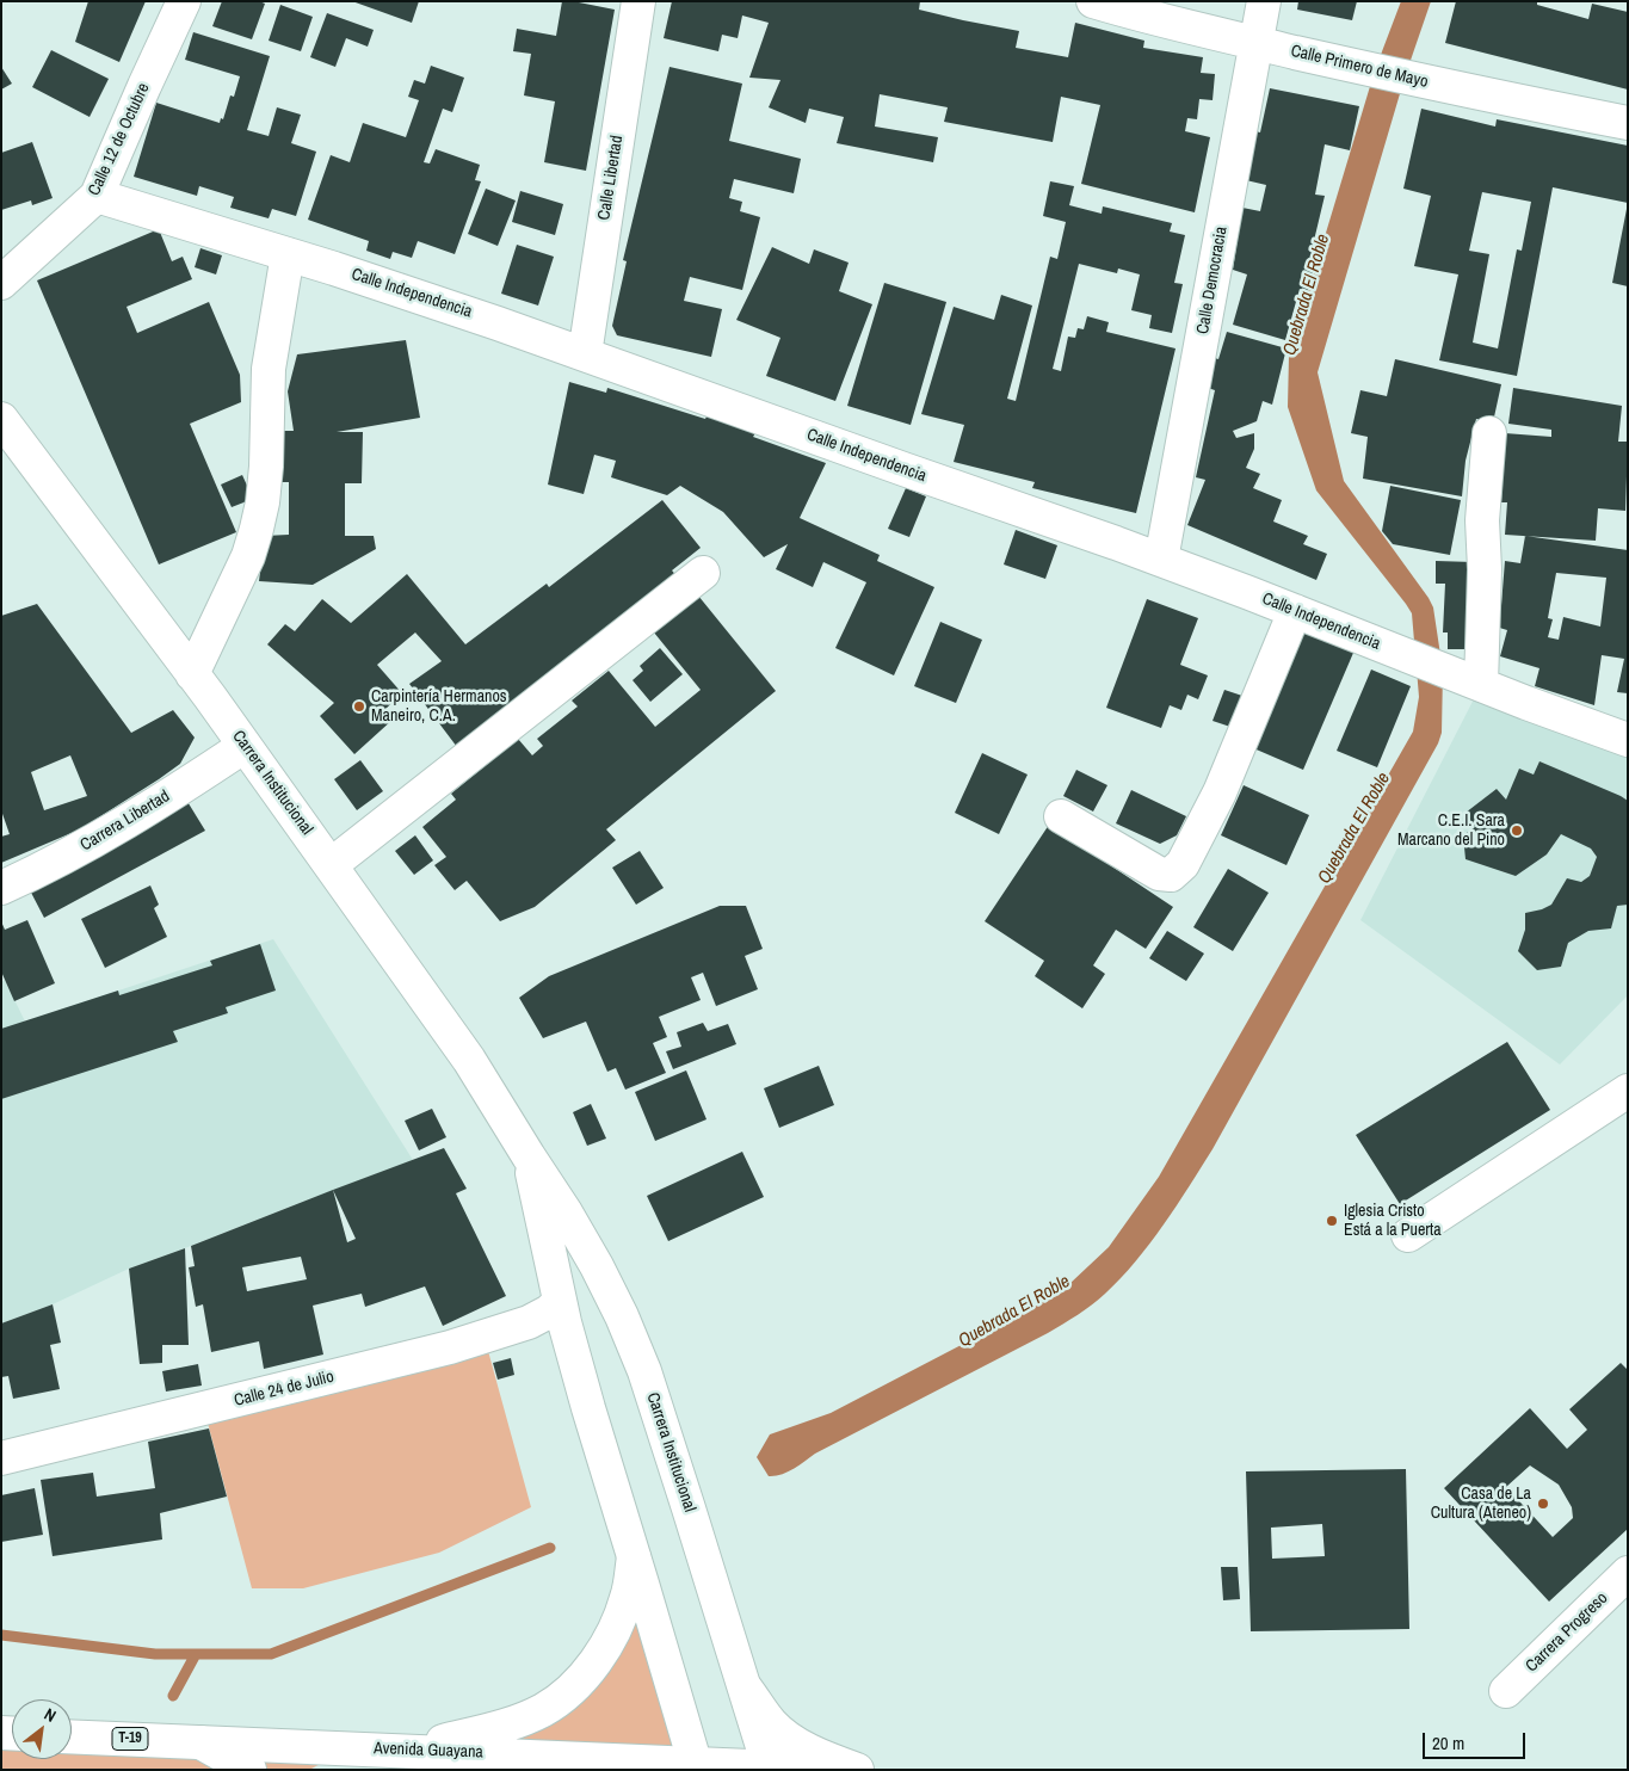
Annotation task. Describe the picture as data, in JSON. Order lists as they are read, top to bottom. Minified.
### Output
{"streets":{"main road":["Calle Primero de Mayo","Calle 12 de Octubre","Calle Libertad","Calle Democracia","Calle Independencia","Carrera Institucional","Carrera Libertad","Calle 24 de Julio","Carrera Progreso","T-19","Avenida Guayana"]},"crossings":[["Calle Primero de Mayo","Calle Democracia"],["Calle 12 de Octubre","Calle Independencia"],["Calle Libertad","Calle Independencia"],["Calle Democracia","Calle Independencia"],["Carrera Institucional","Carrera Libertad"],["Carrera Institucional","Calle 24 de Julio"],["Carrera Institucional","Avenida Guayana"]],"water":["Quebrada El Roble"],"places":["Carpintería Hermanos Maneiro, C.A.","C.E.I. Sara Marcano del Pino","Iglesia Cristo Está a la Puerta","Casa de La Cultura (Ateneo)"],"scale_bar":"20 m","north":"top right"}
